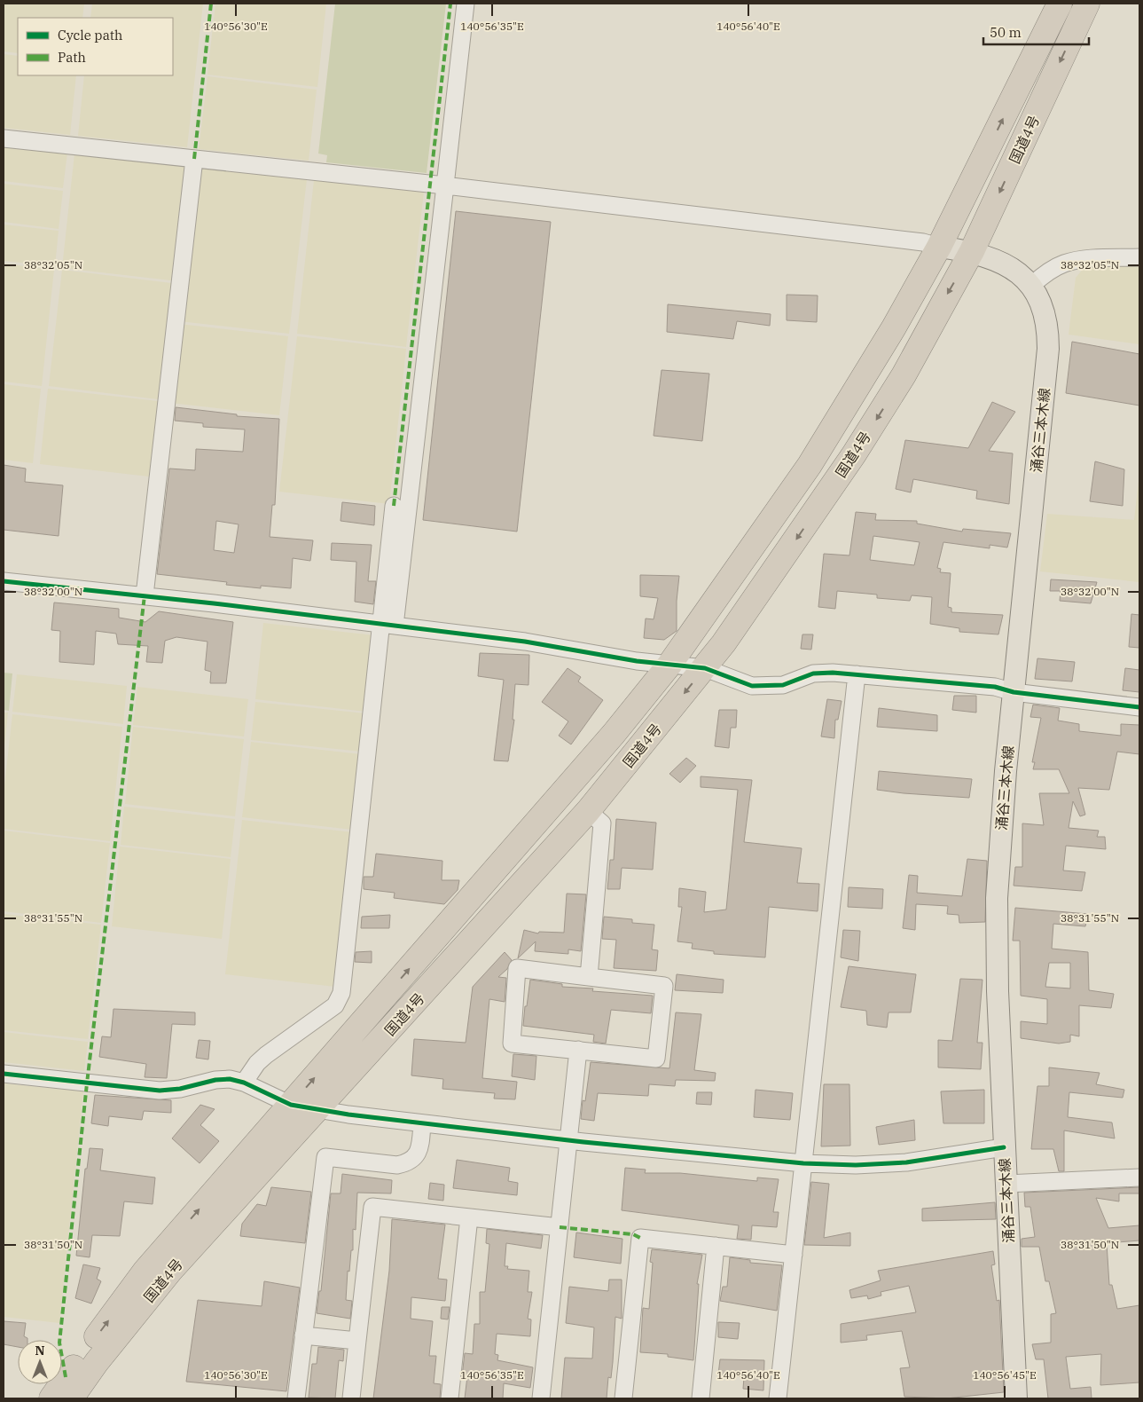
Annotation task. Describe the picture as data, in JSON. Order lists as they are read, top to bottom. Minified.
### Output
{"streets":{"highway":["国道4号"],"main road":["涌谷三本木線"]},"crossings":[["国道4号","涌谷三本木線"]],"legend":["Cycle path","Path"],"scale_bar":"50 m","north":"top","coordinates":["140°56'30\"E","140°56'35\"E","140°56'40\"E","38°32'05\"N","38°32'00\"N","38°31'55\"N","38°31'50\"N","140°56'45\"E"]}
